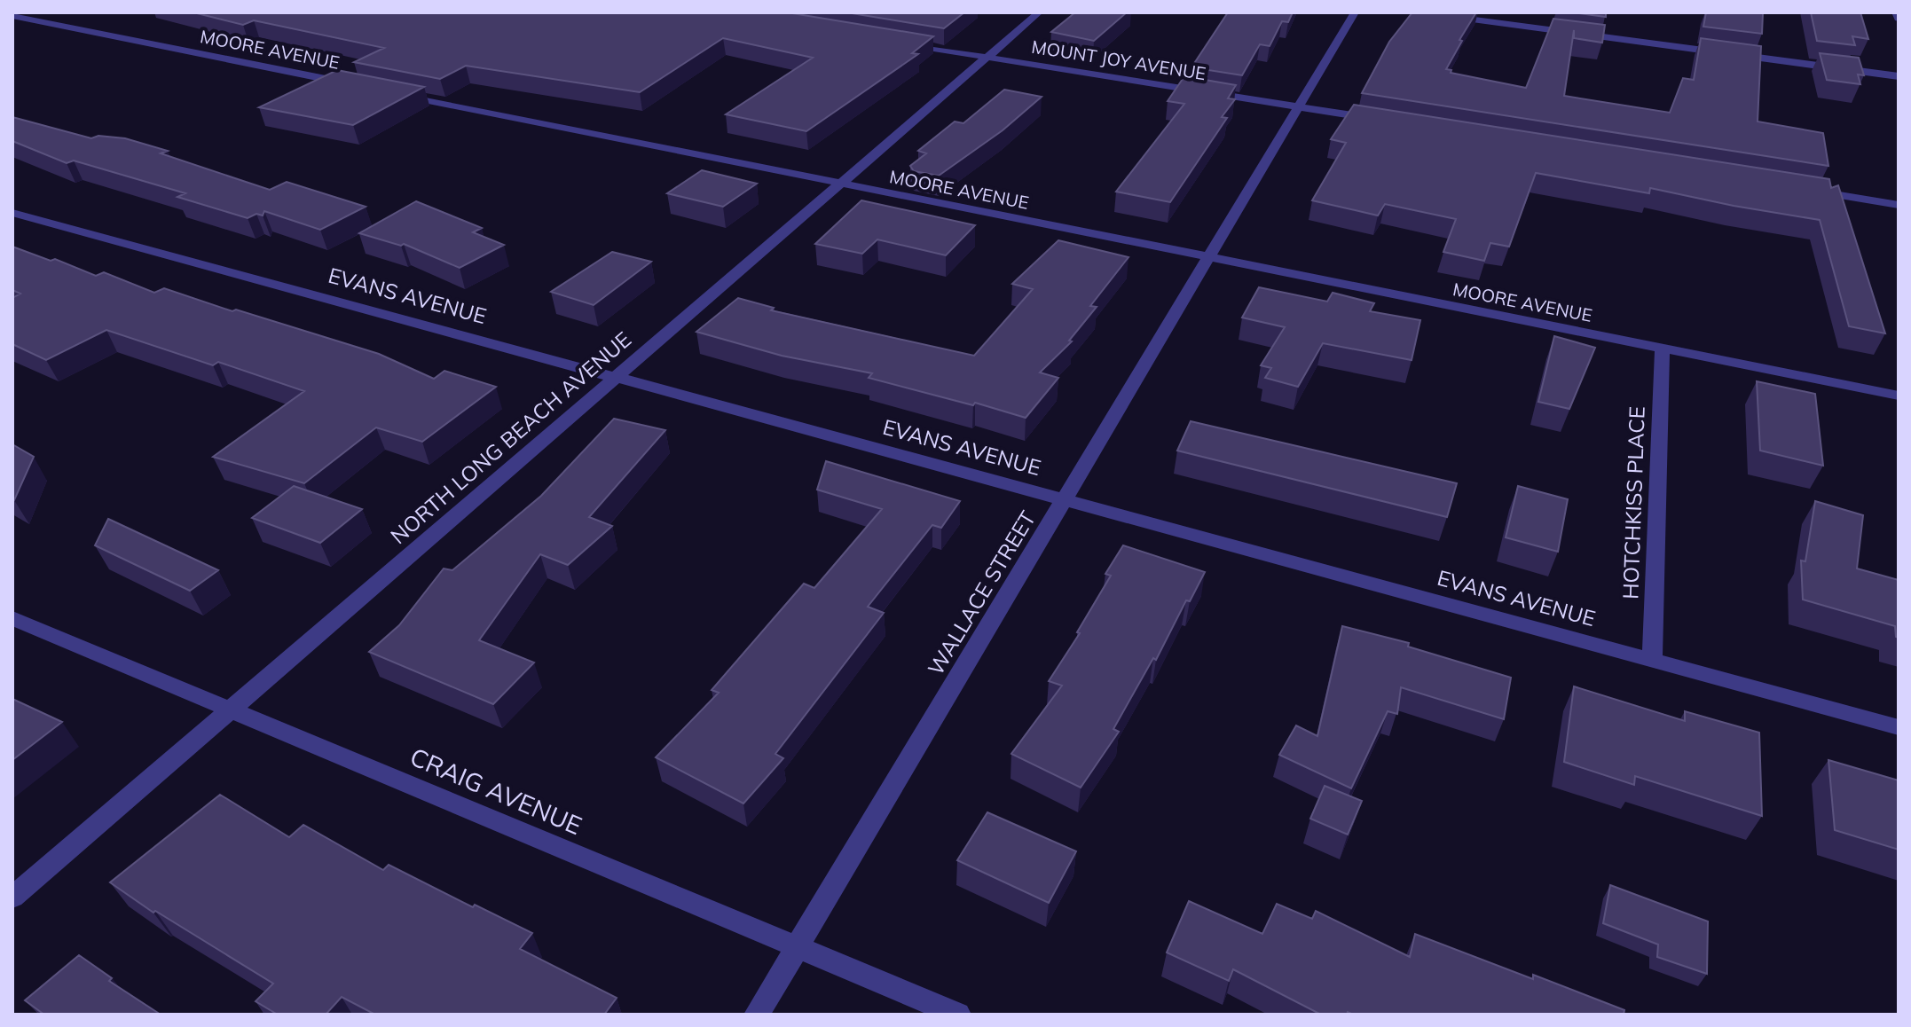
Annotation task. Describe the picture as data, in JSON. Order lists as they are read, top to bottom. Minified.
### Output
{"streets":{"street":["MOORE AVENUE","MOUNT JOY AVENUE","EVANS AVENUE","NORTH LONG BEACH AVENUE","HOTCHKISS PLACE","WALLACE STREET","CRAIG AVENUE"]},"crossings":[["MOORE AVENUE","NORTH LONG BEACH AVENUE"],["MOORE AVENUE","HOTCHKISS PLACE"],["MOORE AVENUE","WALLACE STREET"],["MOUNT JOY AVENUE","NORTH LONG BEACH AVENUE"],["MOUNT JOY AVENUE","WALLACE STREET"],["EVANS AVENUE","NORTH LONG BEACH AVENUE"],["EVANS AVENUE","HOTCHKISS PLACE"],["EVANS AVENUE","WALLACE STREET"],["NORTH LONG BEACH AVENUE","CRAIG AVENUE"],["WALLACE STREET","CRAIG AVENUE"]]}
